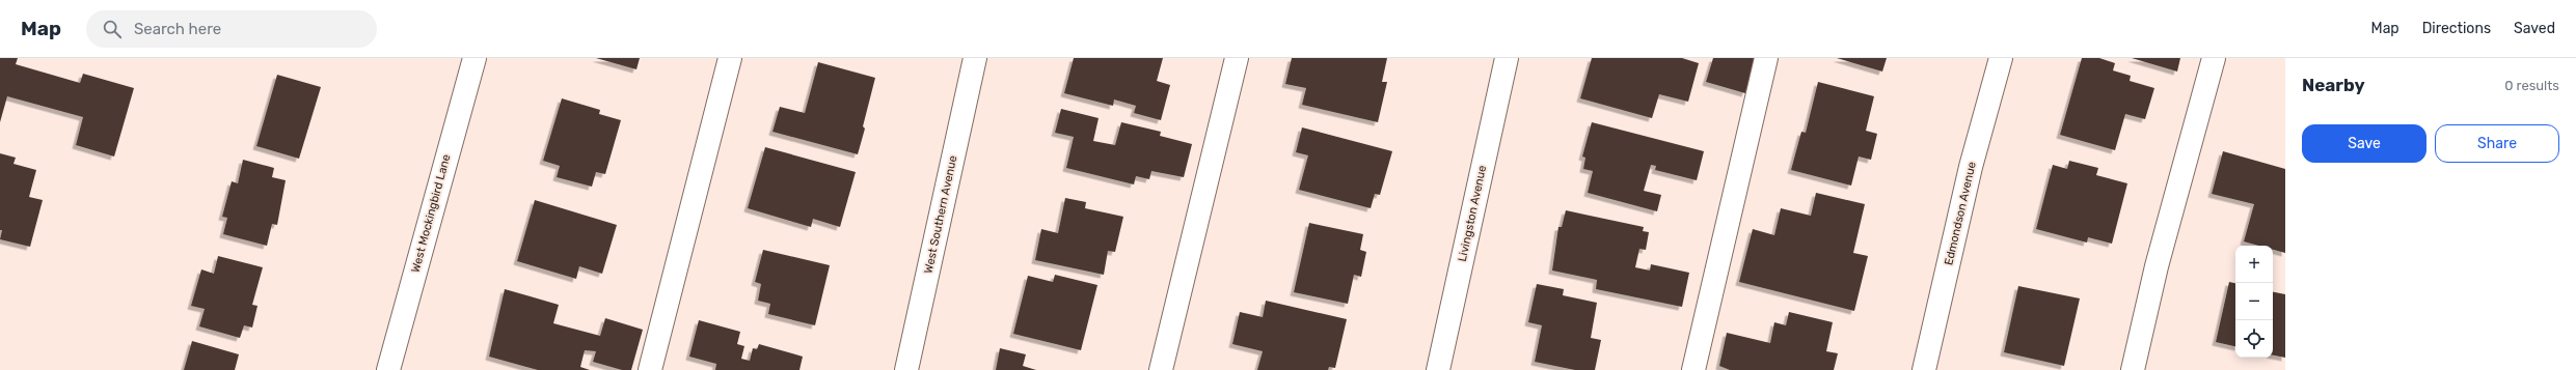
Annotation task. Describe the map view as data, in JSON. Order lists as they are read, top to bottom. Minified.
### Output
{"streets":{"street":["West Mockingbird Lane","Livingston Avenue","Edmondson Avenue","West Southern Avenue"]},"page":{"header":"Map","search":"Search here","nav":["Map","Directions","Saved"],"heading":["Nearby","0 results"],"buttons":["Save","Share"],"map_buttons":["+","−"]}}
